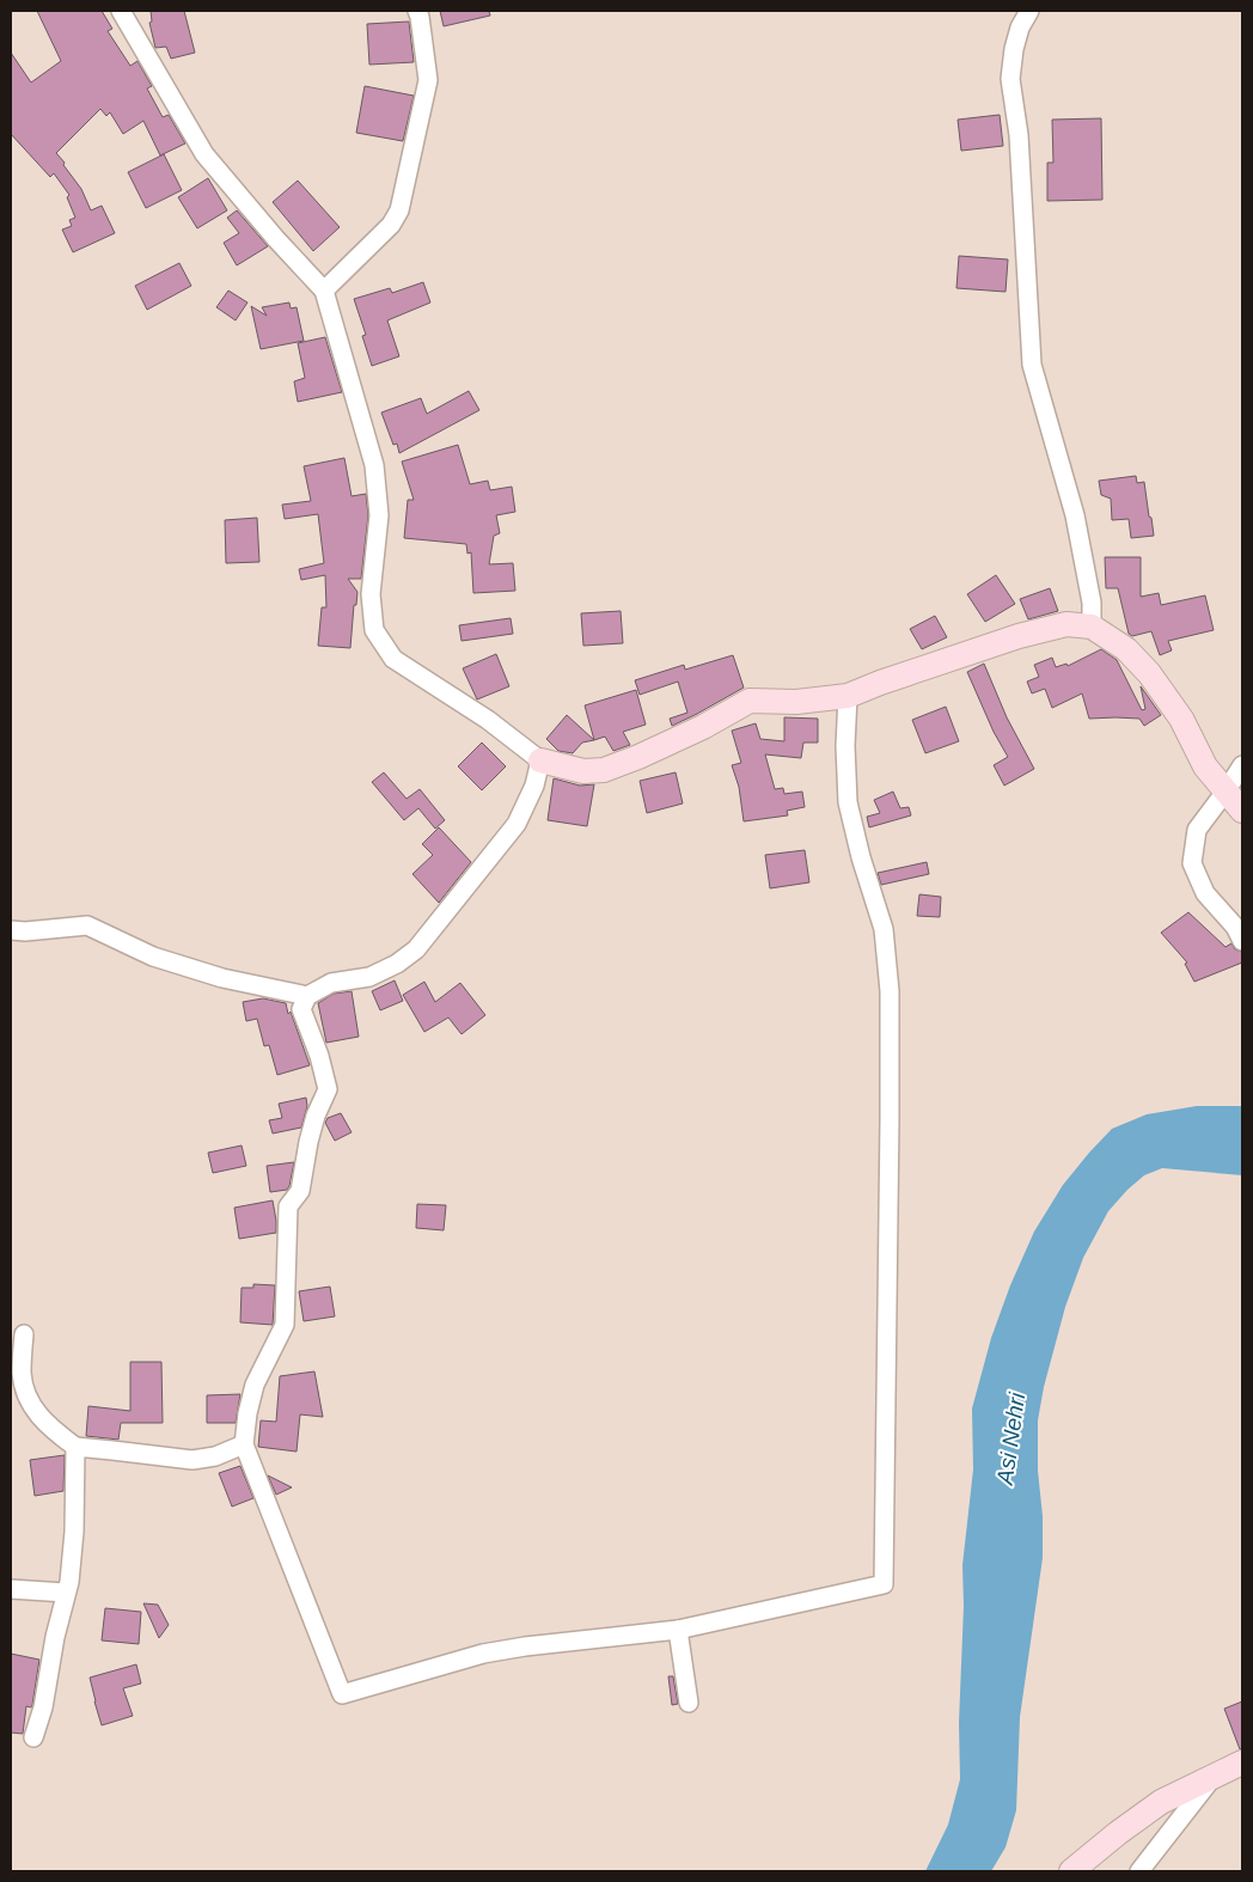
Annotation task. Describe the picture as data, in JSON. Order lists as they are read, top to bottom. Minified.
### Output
{"water":["Asi Nehri"]}
